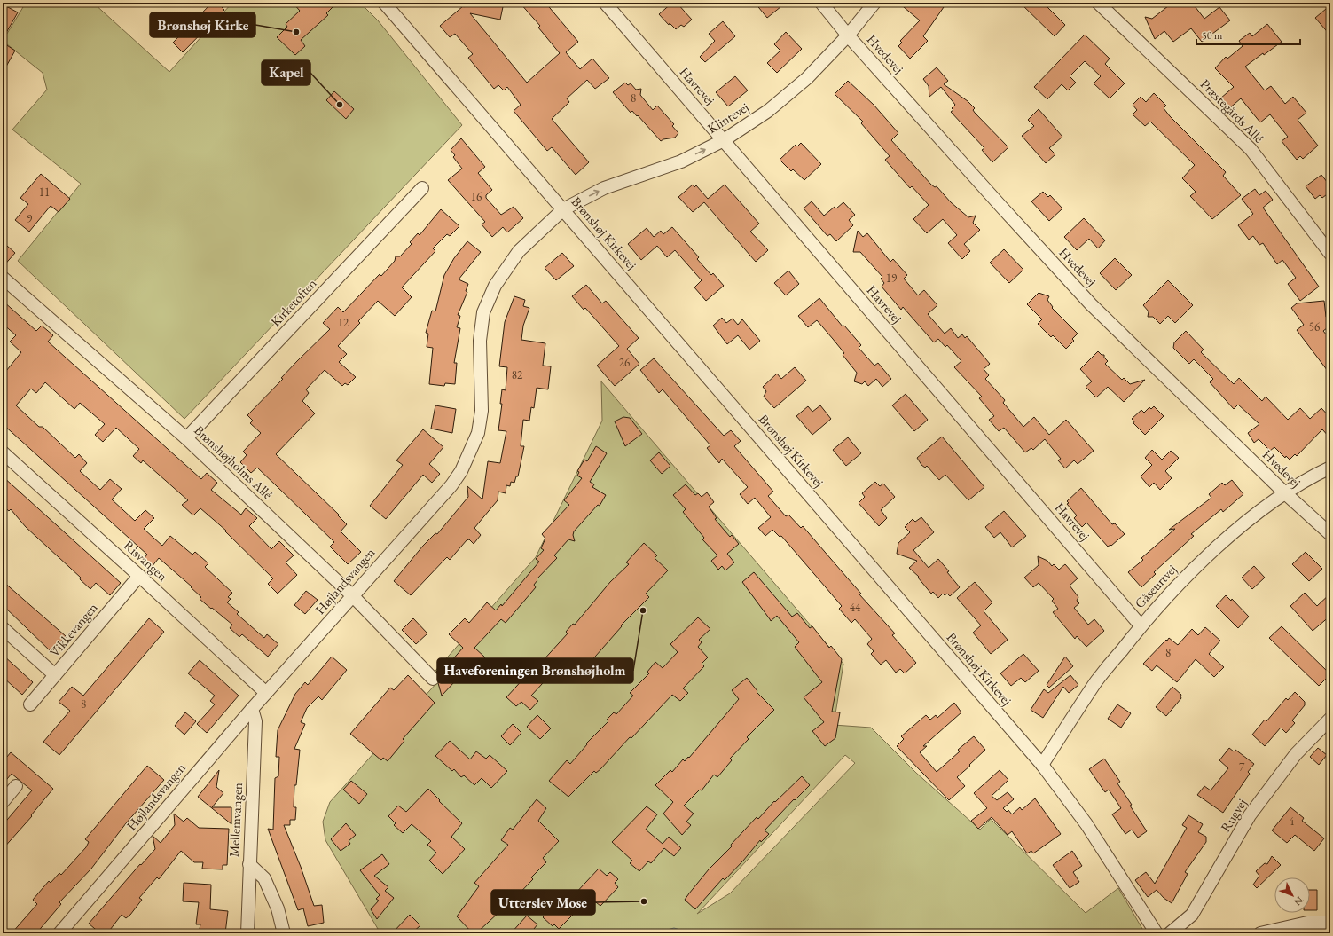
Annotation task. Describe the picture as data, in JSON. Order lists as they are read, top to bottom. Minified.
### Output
{"streets":{"street":["Hvedevej","Havrevej","Præstegårds Allé","Klintevej","Brønshøj Kirkevej","Kirketoften","Brønshøjholms Allé","Risvangen","Højlandsvangen","Gåseurtvej","Vikkevangen","Rugvej","Mellemvangen"]},"crossings":[["Hvedevej","Klintevej"],["Hvedevej","Gåseurtvej"],["Havrevej","Klintevej"],["Havrevej","Gåseurtvej"],["Klintevej","Brønshøj Kirkevej"],["Klintevej","Højlandsvangen"],["Brønshøj Kirkevej","Højlandsvangen"],["Brønshøj Kirkevej","Gåseurtvej"],["Kirketoften","Brønshøjholms Allé"],["Brønshøjholms Allé","Højlandsvangen"],["Risvangen","Højlandsvangen"],["Risvangen","Vikkevangen"],["Højlandsvangen","Mellemvangen"]],"one_way":["Klintevej"],"places":["Brønshøj Kirke","Kapel","Haveforeningen Brønshøjholm","Utterslev Mose"],"house_numbers":["8","11","16","9","19","12","56","26","82","44","8","8","7","4"],"scale_bar":"50 m","north":"bottom right"}
